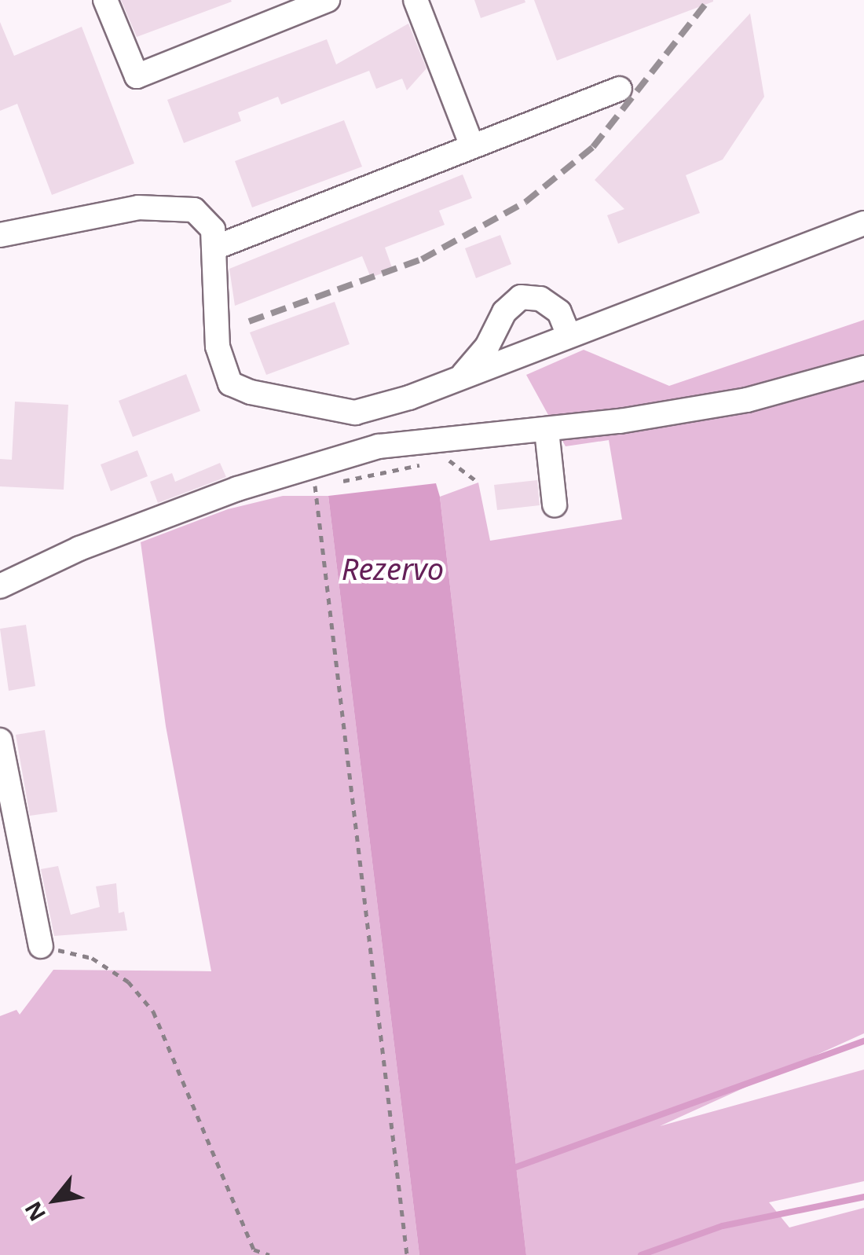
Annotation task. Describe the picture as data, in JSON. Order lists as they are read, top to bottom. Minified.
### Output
{"water":["Rezervo"],"north":"bottom left"}
